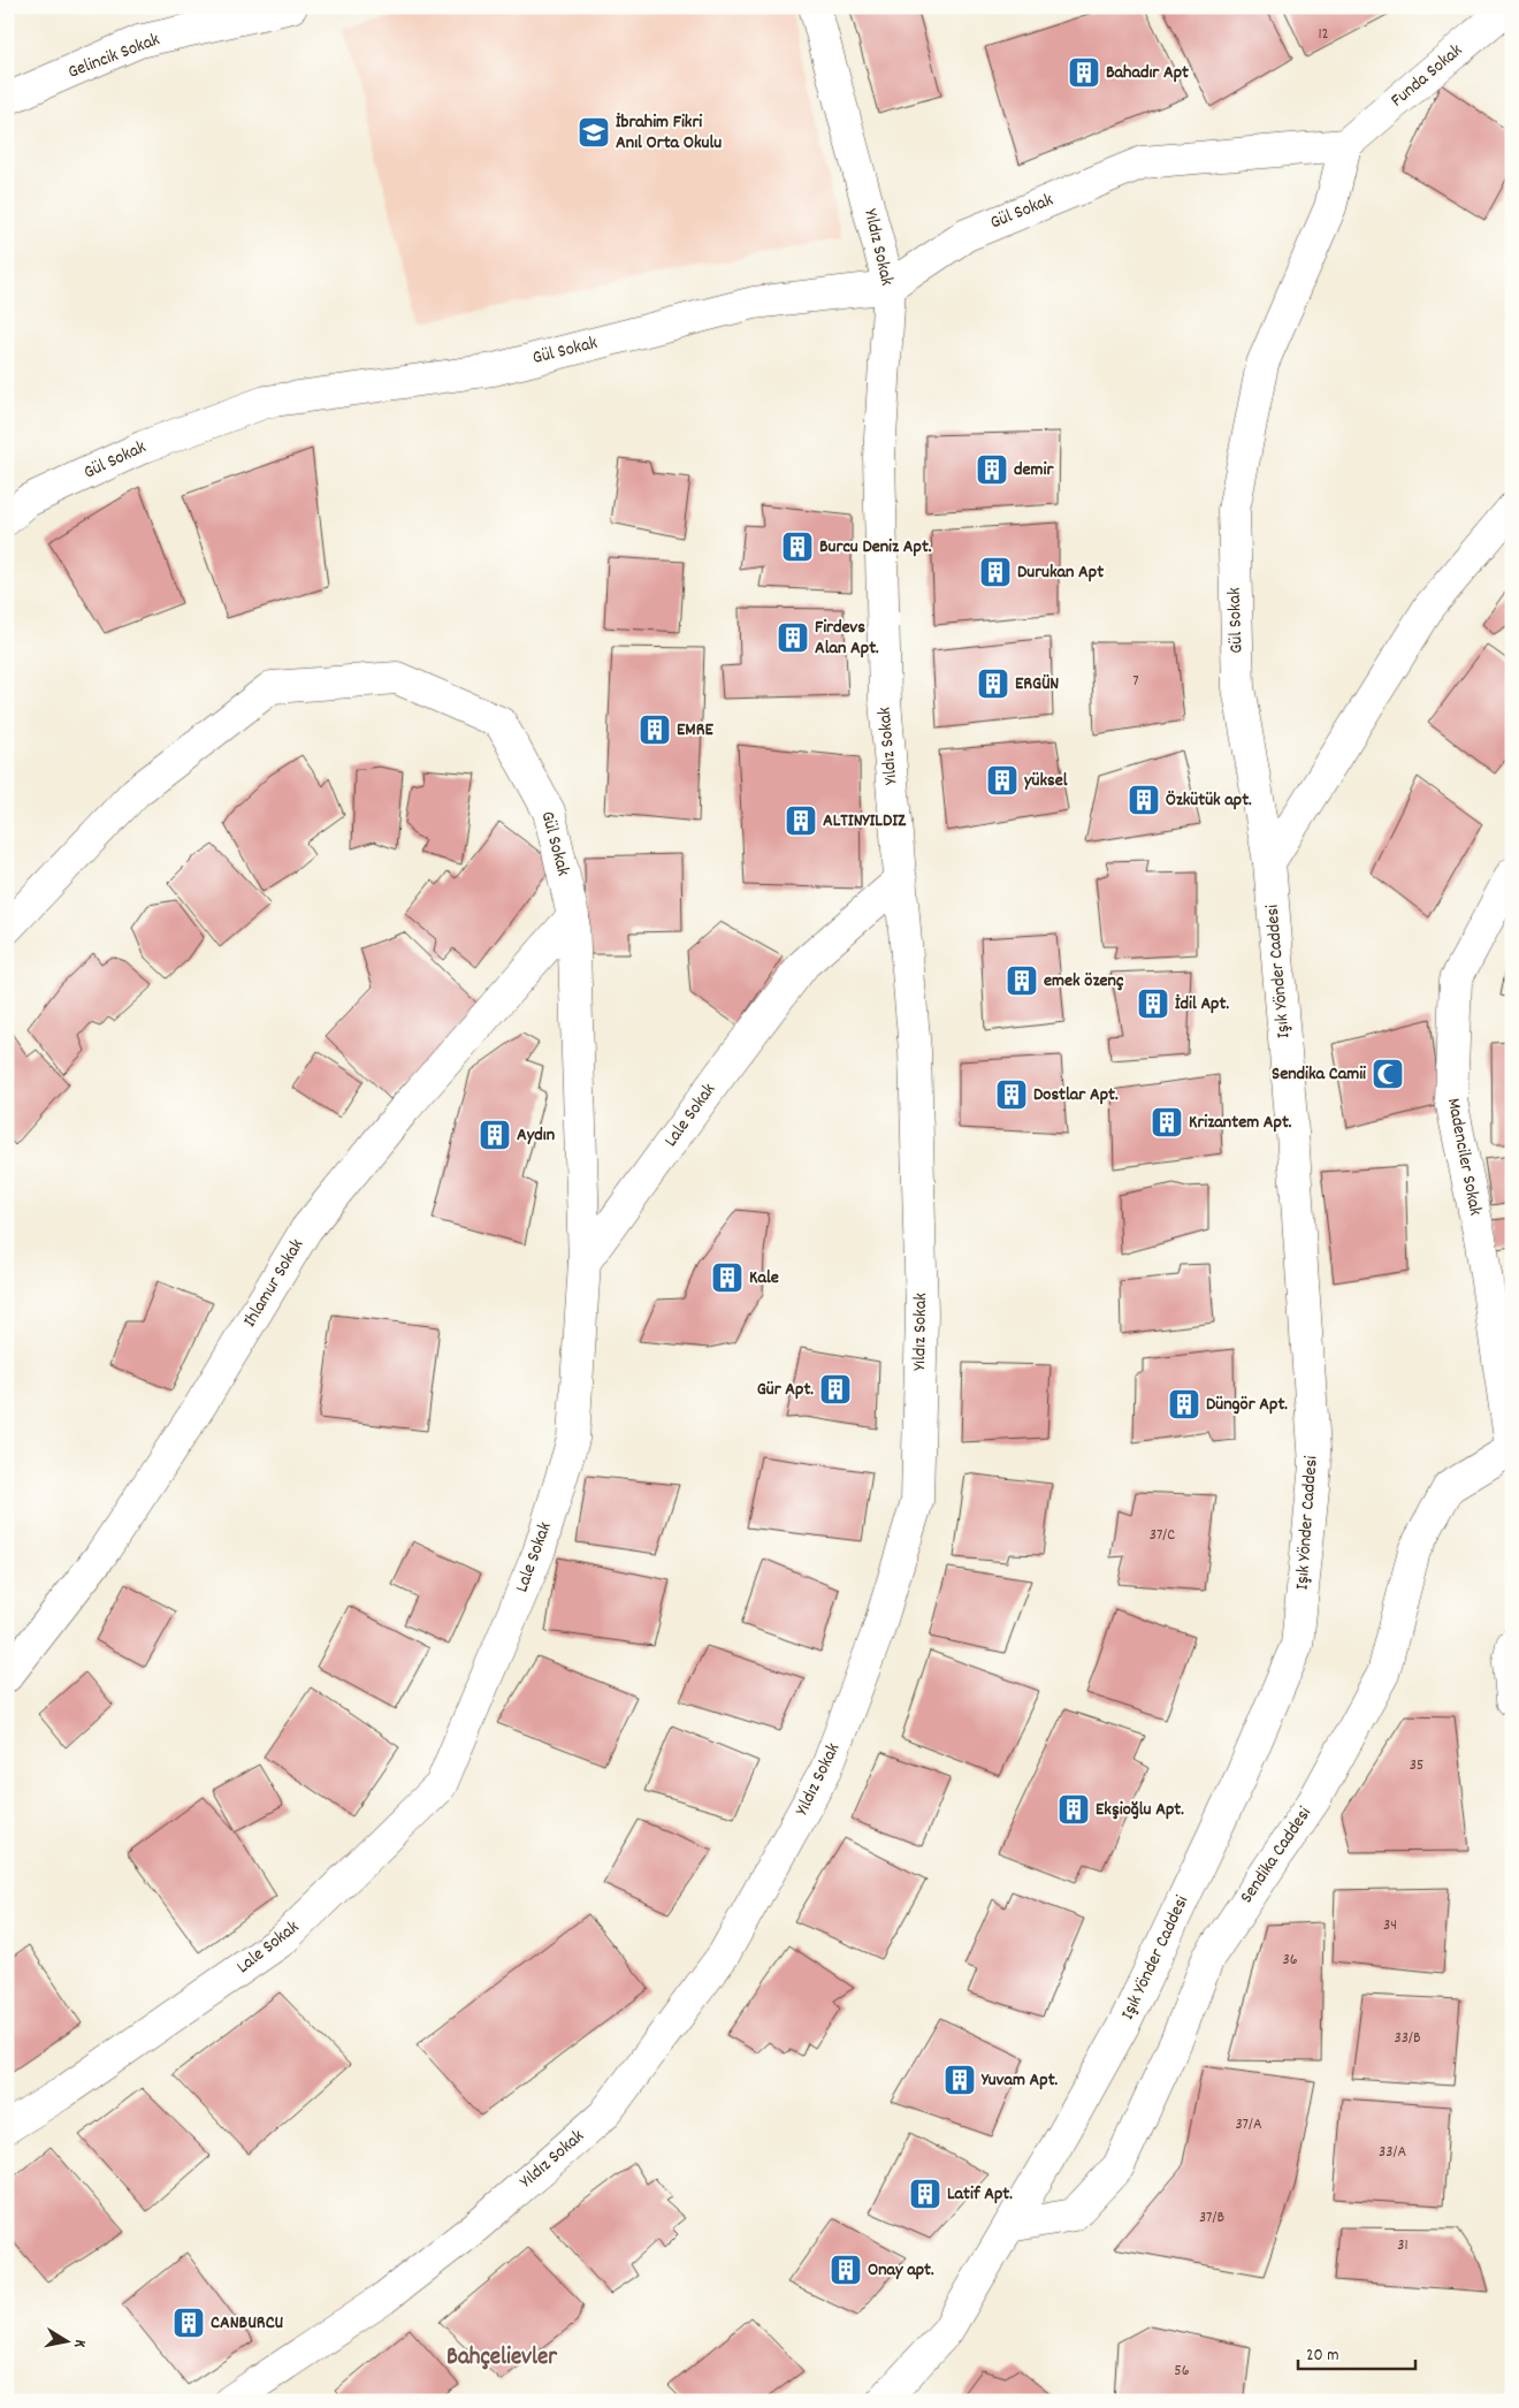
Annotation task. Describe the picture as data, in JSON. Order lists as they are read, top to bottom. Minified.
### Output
{"streets":{"street":["Gelincik Sokak","Funda Sokak","Gül Sokak","Yıldız Sokak","Işık Yönder Caddesi","Lale Sokak","Madenciler Sokak","Ihlamur Sokak","Sendika Caddesi"]},"crossings":[["Funda Sokak","Gül Sokak"],["Gül Sokak","Yıldız Sokak"],["Gül Sokak","Işık Yönder Caddesi"],["Gül Sokak","Lale Sokak"],["Gül Sokak","Ihlamur Sokak"],["Yıldız Sokak","Lale Sokak"],["Işık Yönder Caddesi","Sendika Caddesi"],["Madenciler Sokak","Sendika Caddesi"]],"districts":["Bahçelievler"],"places":{"building":["Bahadır Apt","demir","Burcu Deniz Apt.","Durukan Apt","Firdevs Alan Apt.","ERGÜN","EMRE","yüksel","Özkütük apt.","ALTINYILDIZ","emek özenç","İdil Apt.","Dostlar Apt.","Krizantem Apt.","Aydın","Kale","Gür Apt.","Düngör Apt.","Ekşioğlu Apt.","Yuvam Apt.","Latif Apt.","Onay apt.","CANBURCU"],"school or university":["İbrahim Fikri Anıl Orta Okulu"],"mosque":["Sendika Camii"]},"house_numbers":["12","7","37/C","35","34","36","33/B","37/A","33/A","37/B","31","56"],"scale_bar":"20 m","north":"right"}
